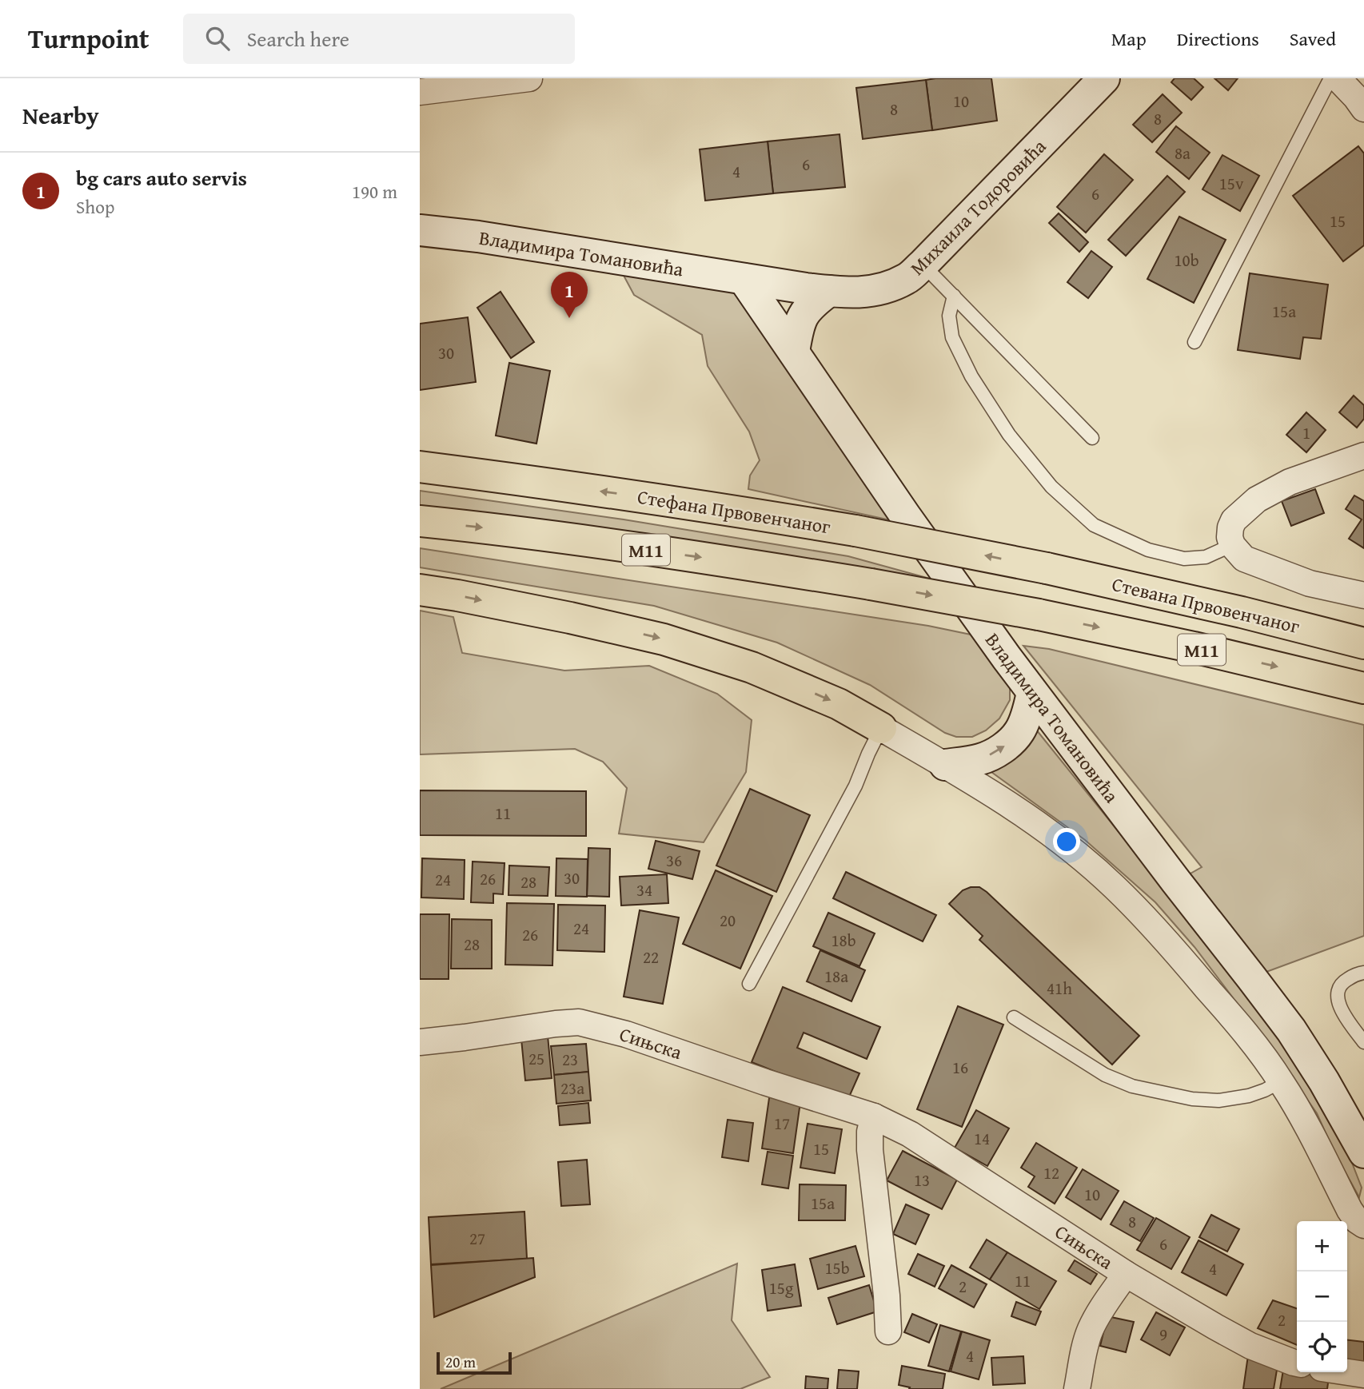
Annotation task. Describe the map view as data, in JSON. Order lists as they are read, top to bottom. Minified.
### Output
{"streets":{"highway":["Стефана Првовенчаног","M11","Стевана Првовенчаног"],"street":["Михаила Тодоровића","Владимира Томановића","Сињска"]},"crossings":[["Михаила Тодоровића","Владимира Томановића"],["Стефана Првовенчаног","Стевана Првовенчаног"]],"house_numbers":["10","8","8","8a","6","4","15v","6","15","10b","15a","30","1","11","36","30","26","24","28","34","20","24","26","18b","28","22","18a","41h","25","23","16","23a","17","14","15","12","13","10","15a","8","27","6","15b","4","11","2","15g","2","9","4"],"scale_bar":"20 m","page":{"header":"Turnpoint","search":"Search here","nav":["Map","Directions","Saved"],"heading":"Nearby","list":[{"mark":"1","name":"bg cars auto servis","note":"Shop","value":"190 m"}],"pins":"1","map_buttons":["+","−"],"scale":"20 m"}}
